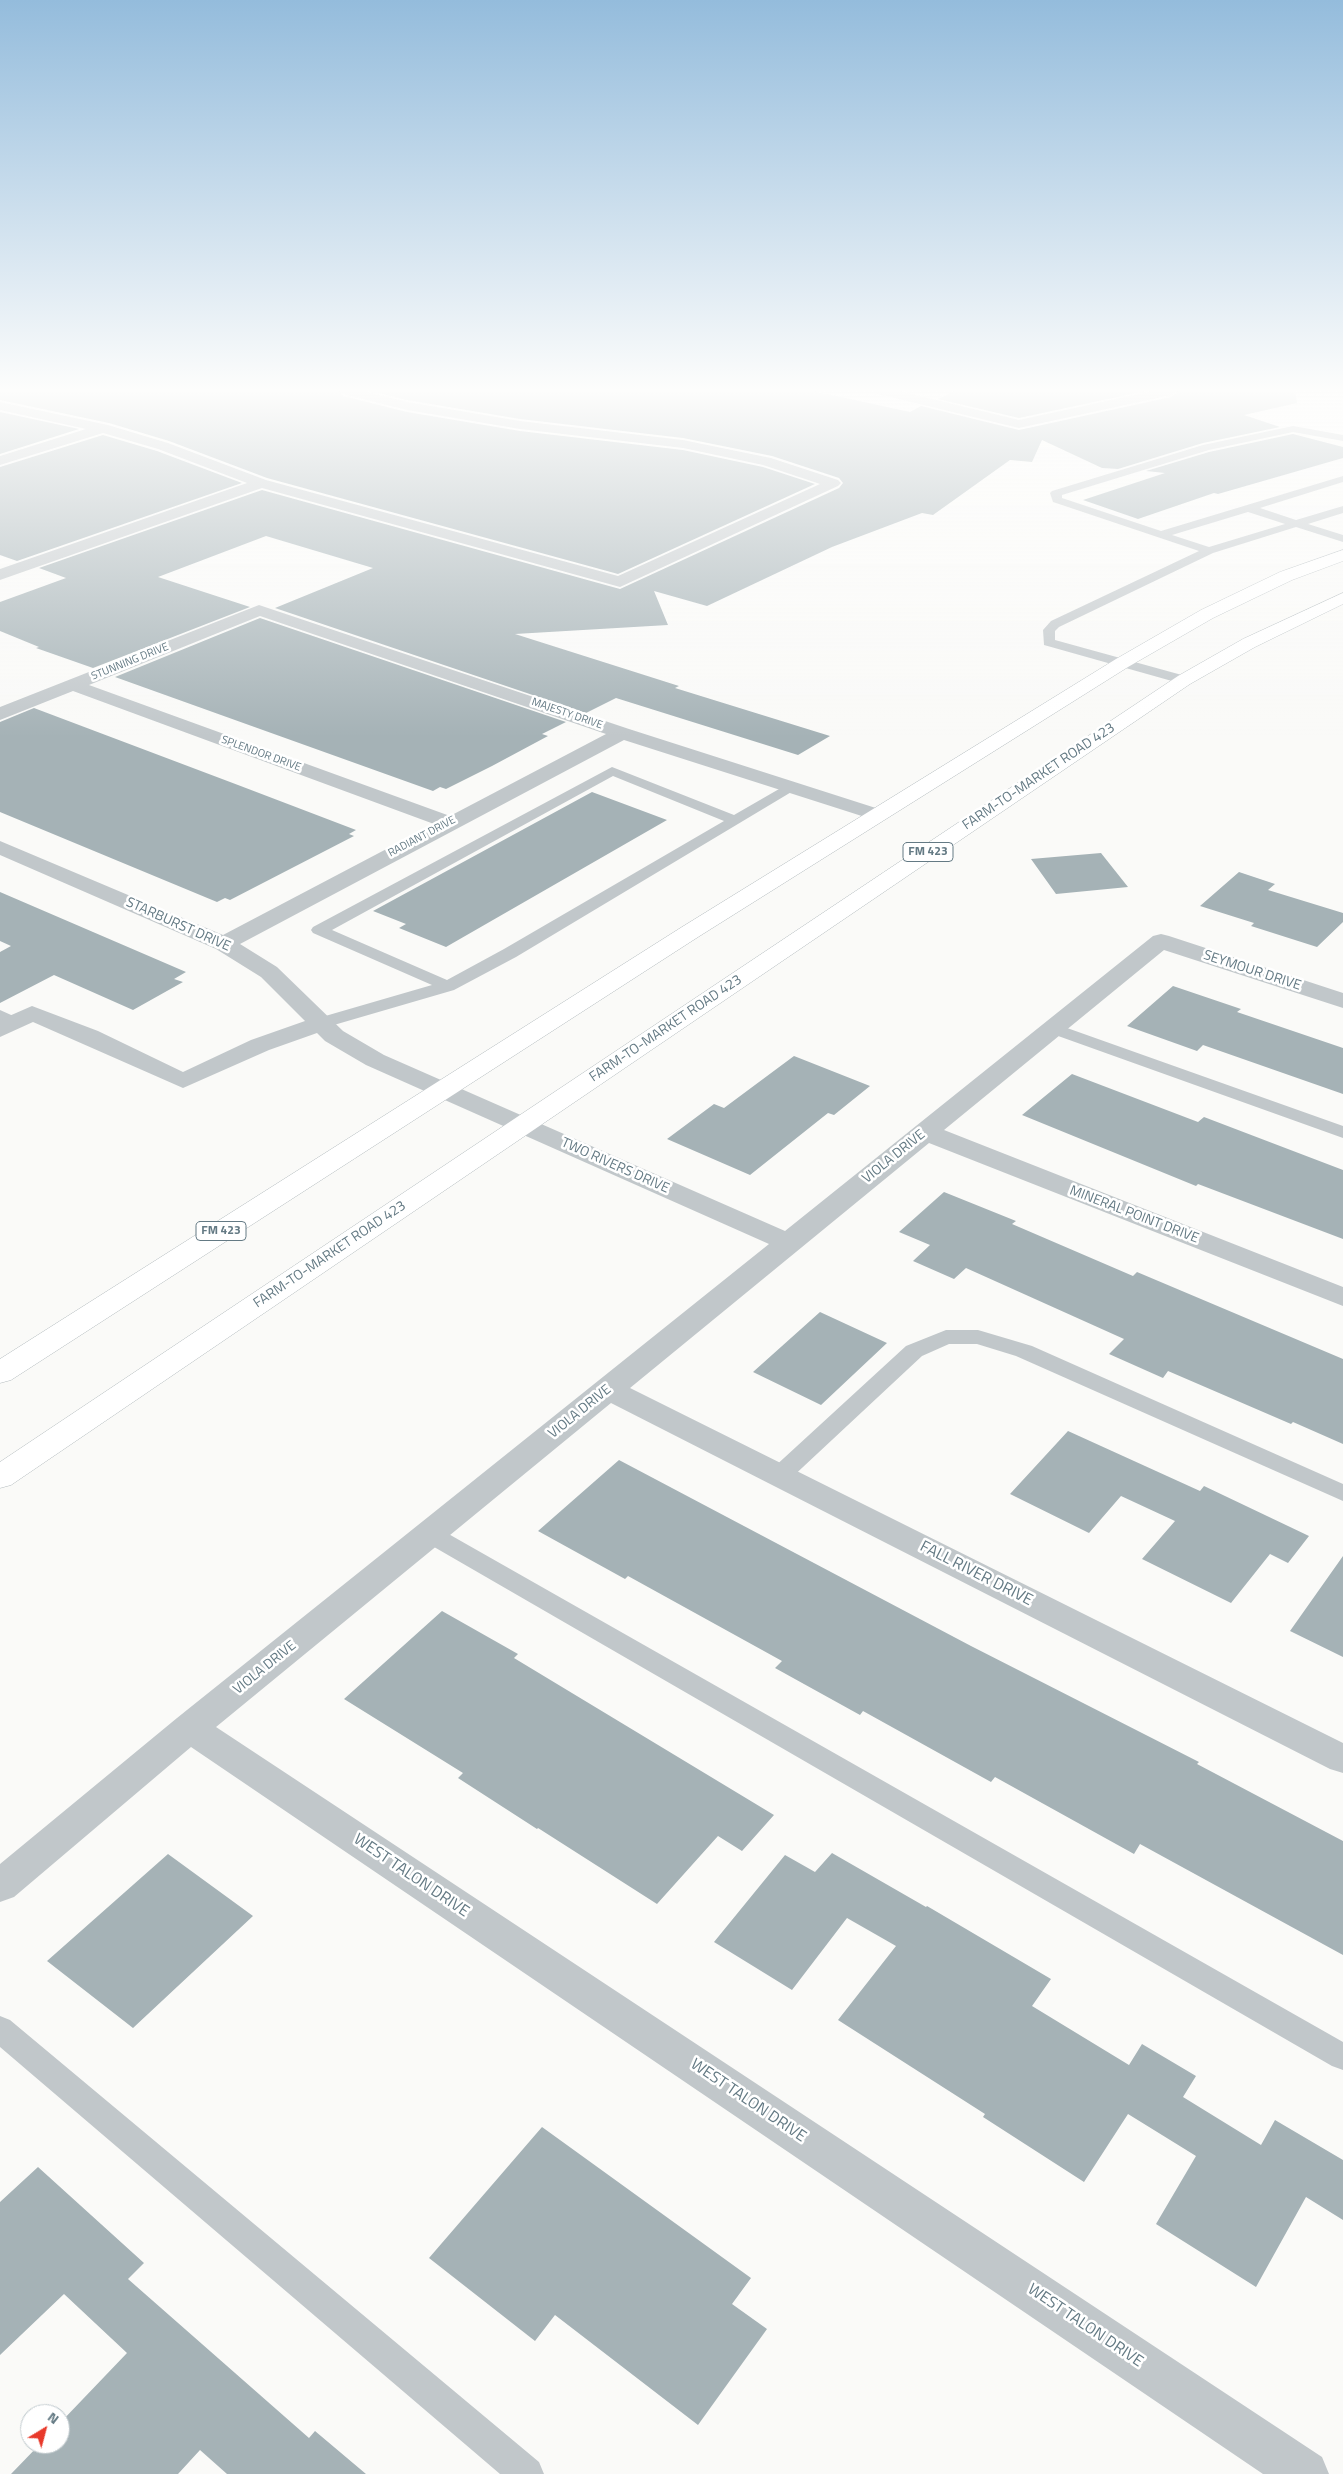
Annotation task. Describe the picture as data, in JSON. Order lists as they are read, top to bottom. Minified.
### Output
{"streets":{"main road":["FARM-TO-MARKET ROAD 423","FM 423"],"street":["STUNNING DRIVE","MAJESTY DRIVE","SPLENDOR DRIVE","RADIANT DRIVE","STARBURST DRIVE","SEYMOUR DRIVE","VIOLA DRIVE","TWO RIVERS DRIVE","MINERAL POINT DRIVE","FALL RIVER DRIVE","WEST TALON DRIVE"]},"crossings":[["STUNNING DRIVE","MAJESTY DRIVE"],["STUNNING DRIVE","SPLENDOR DRIVE"],["MAJESTY DRIVE","RADIANT DRIVE"],["MAJESTY DRIVE","FM 423"],["SPLENDOR DRIVE","RADIANT DRIVE"],["FARM-TO-MARKET ROAD 423","TWO RIVERS DRIVE"],["RADIANT DRIVE","STARBURST DRIVE"],["FM 423","STARBURST DRIVE"],["FM 423","TWO RIVERS DRIVE"],["STARBURST DRIVE","TWO RIVERS DRIVE"],["SEYMOUR DRIVE","VIOLA DRIVE"],["VIOLA DRIVE","TWO RIVERS DRIVE"],["VIOLA DRIVE","MINERAL POINT DRIVE"],["VIOLA DRIVE","FALL RIVER DRIVE"],["VIOLA DRIVE","WEST TALON DRIVE"]],"north":"top right"}
